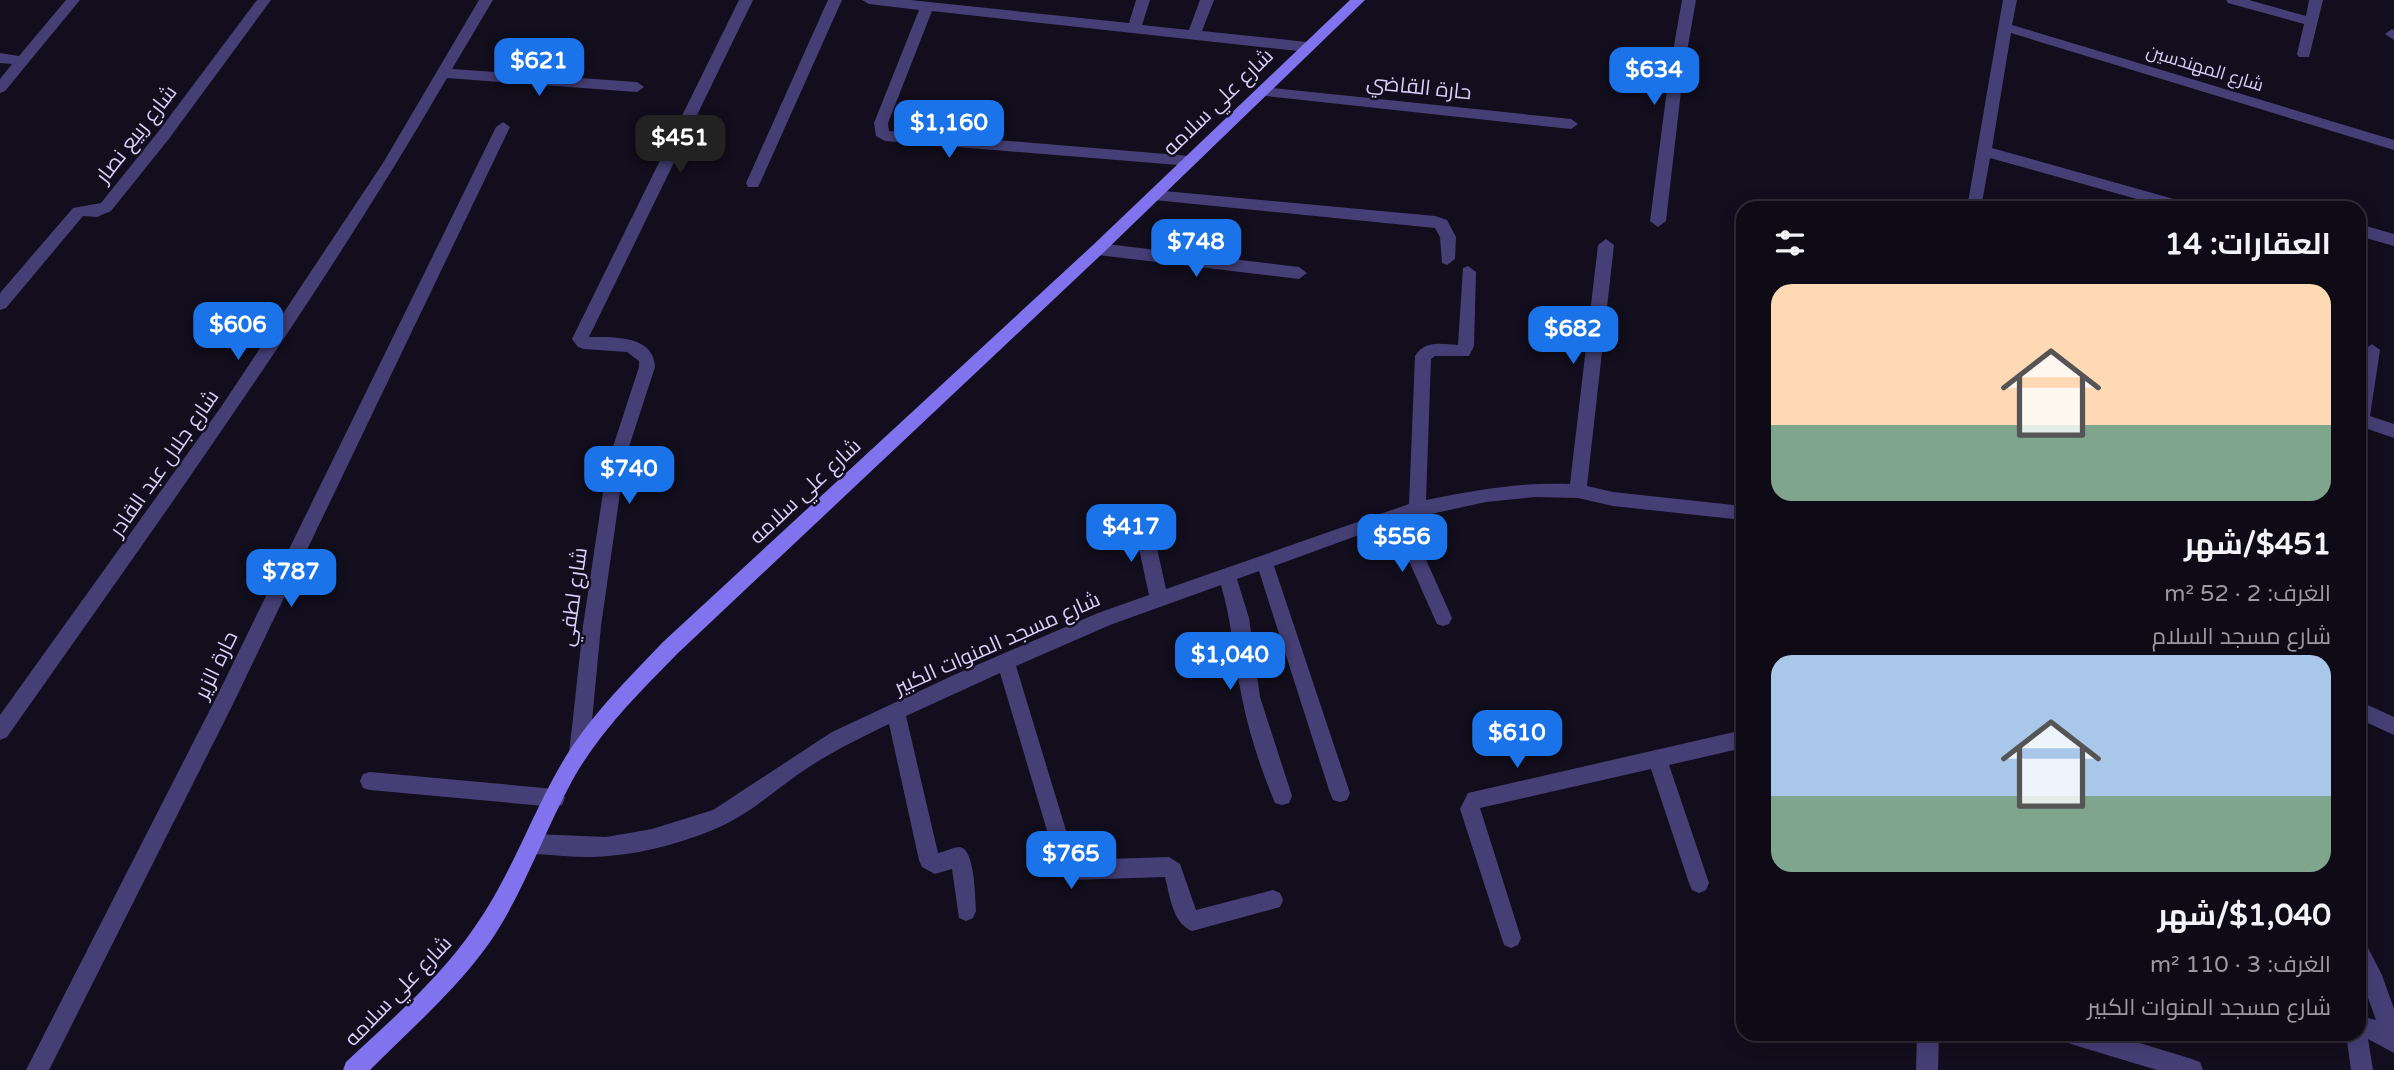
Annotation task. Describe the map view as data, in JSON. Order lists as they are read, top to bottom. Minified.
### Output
{"streets":{"street":["شارع المهندسين","حارة القاضي","شارع علي سلامه","شارع ربيع نصار","شارع جلال عبد القادر","شارع لطفي","شارع مسجد المنوات الكبير","حارة الزير"]},"crossings":[["حارة القاضي","شارع علي سلامه"],["شارع علي سلامه","شارع لطفي"],["شارع علي سلامه","شارع مسجد المنوات الكبير"]],"page":{"price":["$621","$634","$1,160","$451","$748","$606","$682","$740","$417","$556","$787","$1,040","$610","$765"],"heading":"العقارات: 14","list":[{"name":"$451/شهر","note":"الغرف: 2 · 52 m² · شارع مسجد السلام"},{"name":"$1,040/شهر","note":"الغرف: 3 · 110 m² · شارع مسجد المنوات الكبير"}]}}
